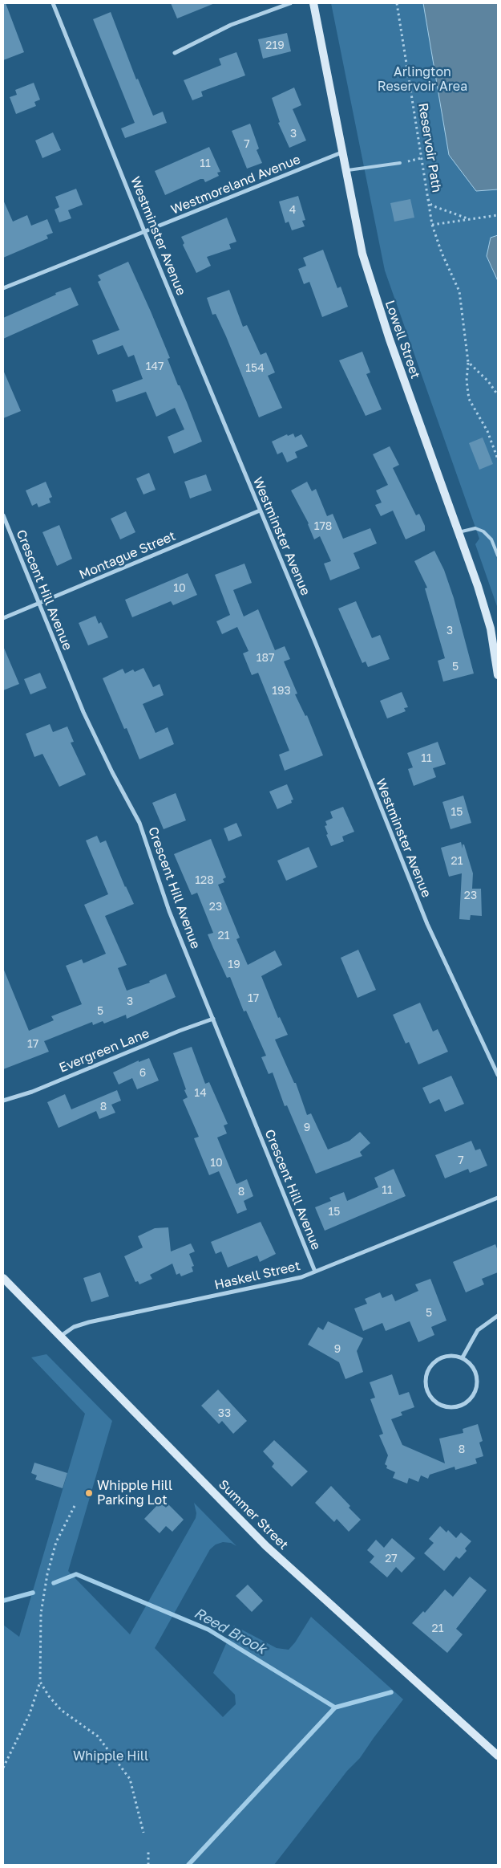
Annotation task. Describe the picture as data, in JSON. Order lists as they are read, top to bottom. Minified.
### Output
{"streets":{"main road":["Lowell Street","Summer Street"],"street":["Westmoreland Avenue","Westminster Avenue","Montague Street","Crescent Hill Avenue","Evergreen Lane","Haskell Street"],"path":["Reservoir Path"]},"crossings":[["Westmoreland Avenue","Westminster Avenue"],["Westmoreland Avenue","Lowell Street"],["Westminster Avenue","Montague Street"],["Montague Street","Crescent Hill Avenue"],["Crescent Hill Avenue","Evergreen Lane"],["Crescent Hill Avenue","Haskell Street"],["Haskell Street","Summer Street"]],"water":["Reed Brook"],"parks":["Arlington Reservoir Area","Whipple Hill"],"places":["Whipple Hill Parking Lot"],"house_numbers":["219","3","7","11","4","147","154","178","10","3","187","5","193","11","15","21","128","23","23","21","19","17","3","5","17","6","14","8","9","7","10","11","8","15","5","9","33","8","27","21"]}
